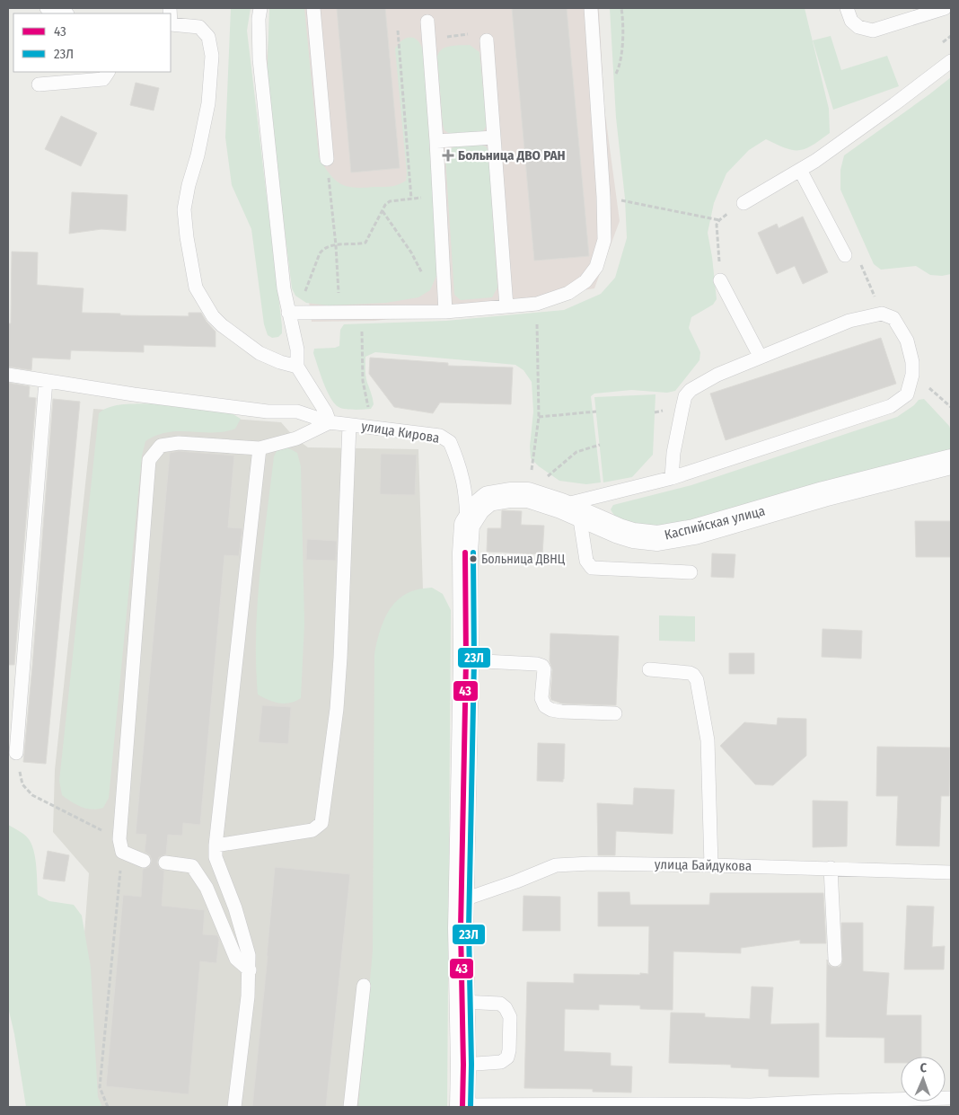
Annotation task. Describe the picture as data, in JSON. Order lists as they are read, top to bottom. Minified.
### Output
{"streets":{"street":["улица Кирова","Каспийская улица"],"lane":["улица Байдукова"]},"crossings":[["улица Кирова","Каспийская улица"],["улица Кирова","улица Байдукова"]],"places":{"health":["Больница ДВО РАН"],"other":["Больница ДВНЦ"]},"lines":["transit line 43","transit line 23Л"],"legend":["43","23Л"],"north":"top"}
